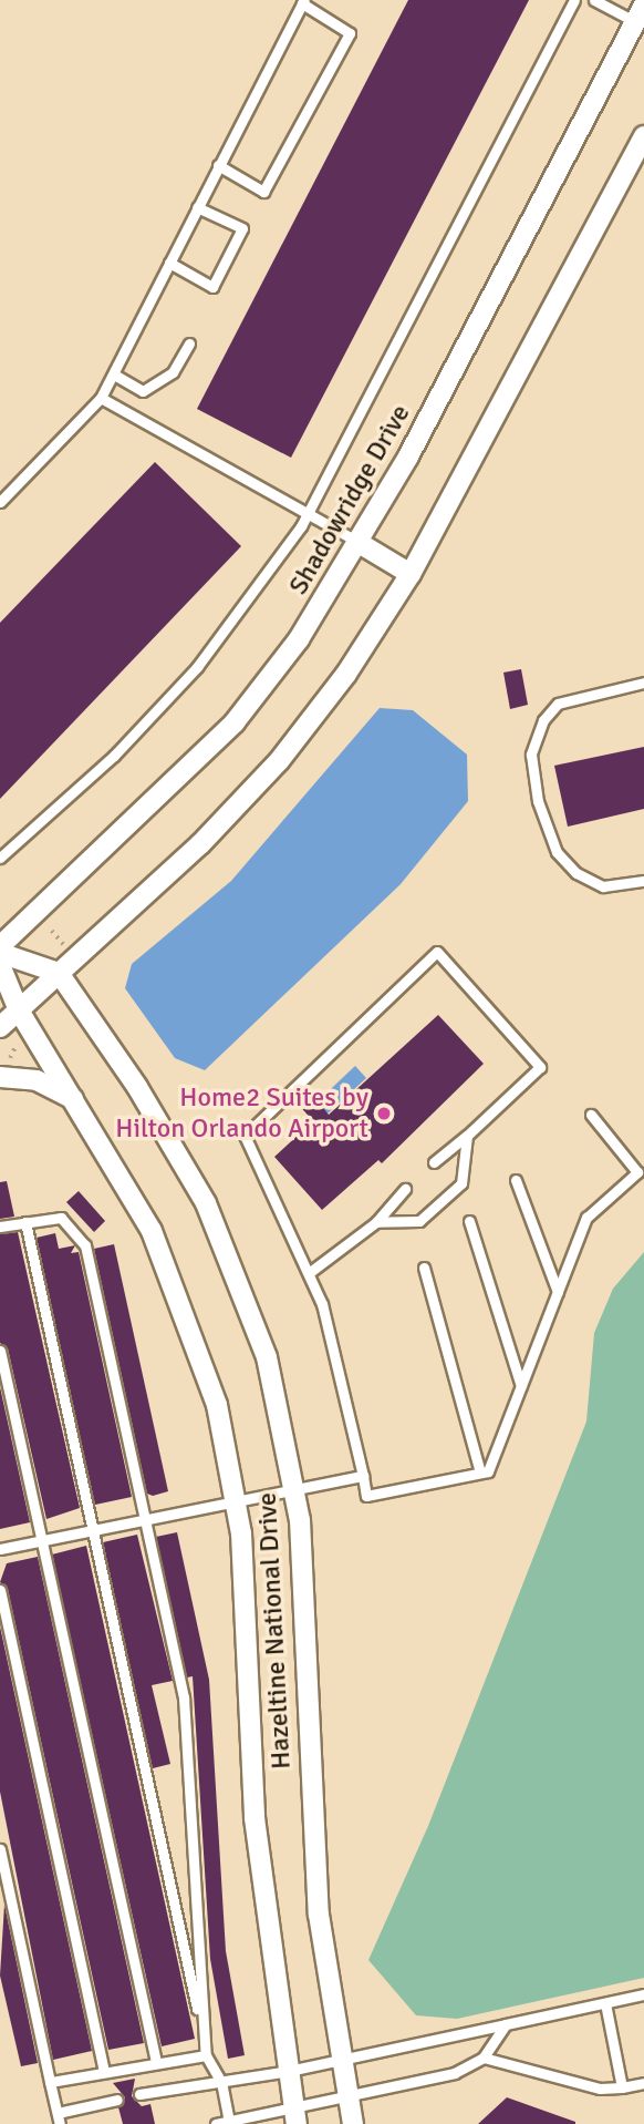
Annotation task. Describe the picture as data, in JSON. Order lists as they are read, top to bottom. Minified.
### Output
{"streets":{"street":["Shadowridge Drive","Hazeltine National Drive"]},"places":["Home2 Suites by Hilton Orlando Airport"]}
